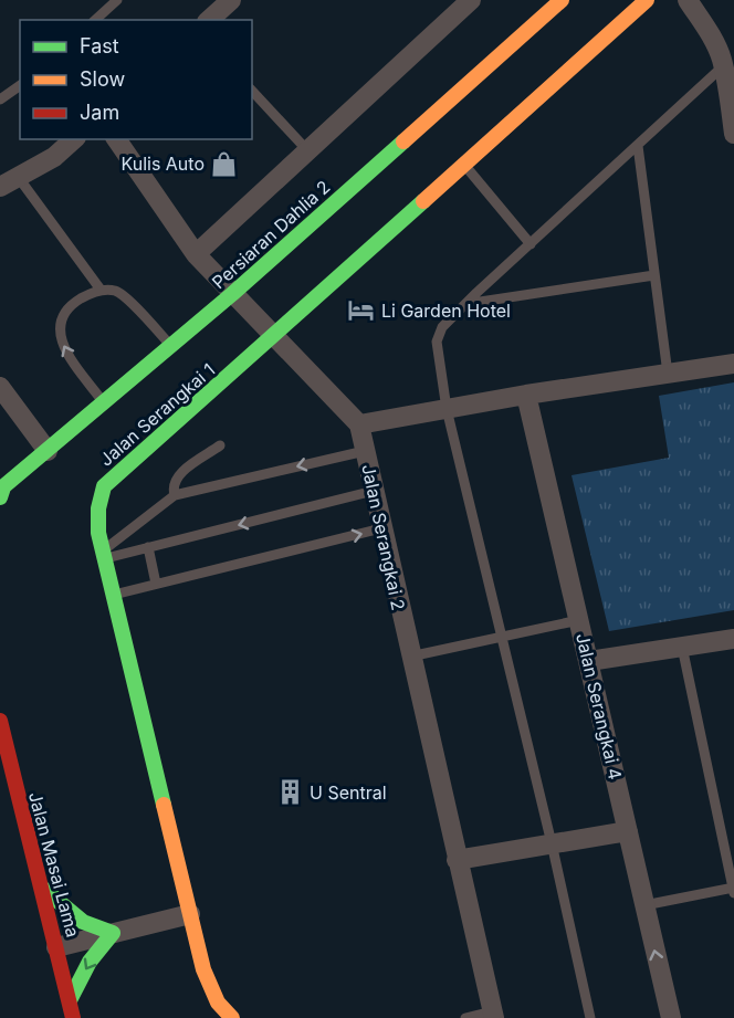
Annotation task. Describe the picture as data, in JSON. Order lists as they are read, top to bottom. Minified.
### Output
{"streets":{"street":["Persiaran Dahlia 2","Jalan Serangkai 1","Jalan Serangkai 2","Jalan Serangkai 4","Jalan Masai Lama"]},"places":{"shop":["Kulis Auto"],"hotel":["Li Garden Hotel"],"building":["U Sentral"]},"legend":["Fast","Slow","Jam"]}
